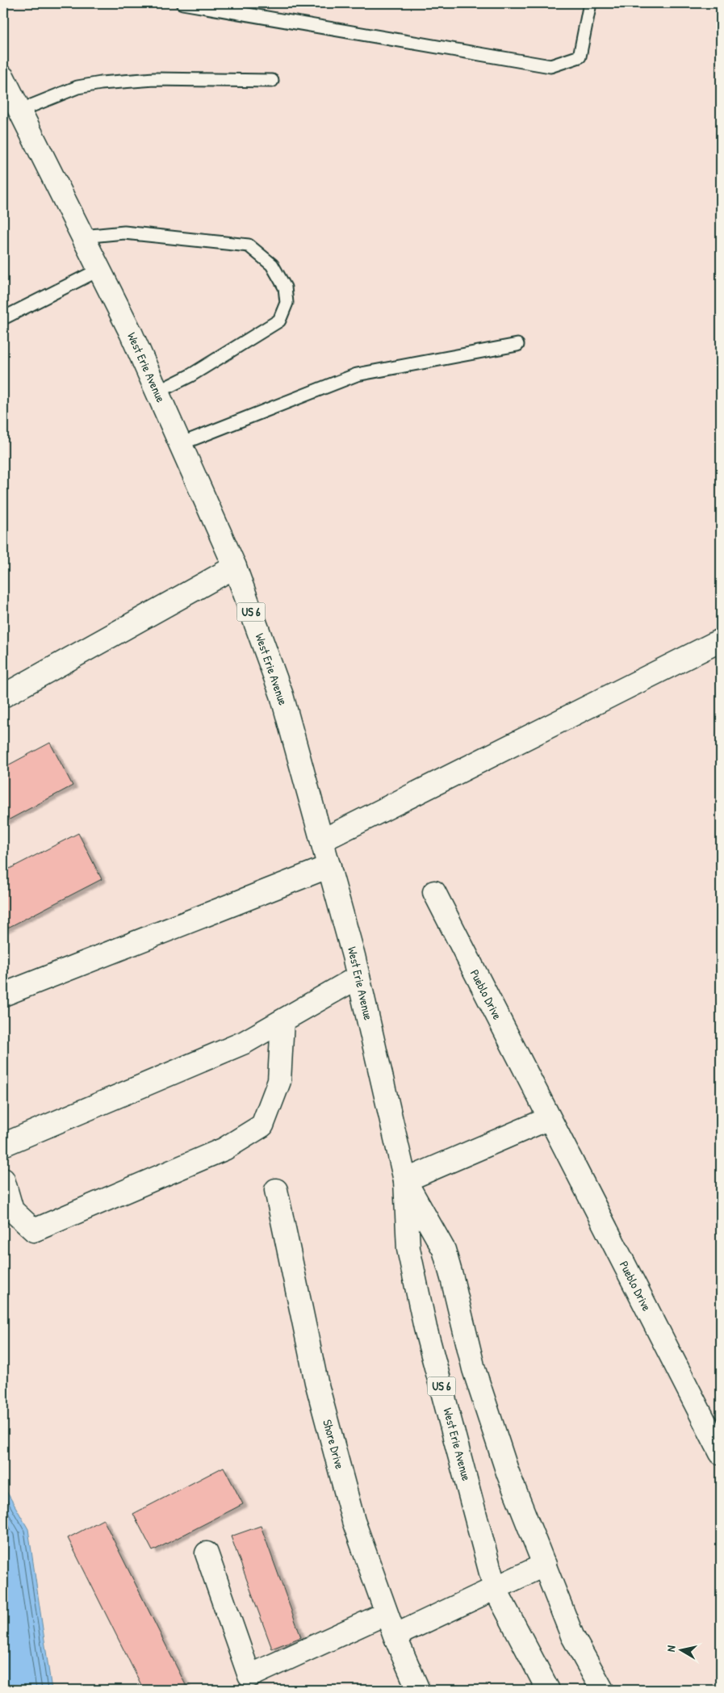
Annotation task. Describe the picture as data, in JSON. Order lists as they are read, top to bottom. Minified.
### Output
{"streets":{"street":["West Erie Avenue","US 6","Pueblo Drive","Shore Drive"]},"north":"left"}
